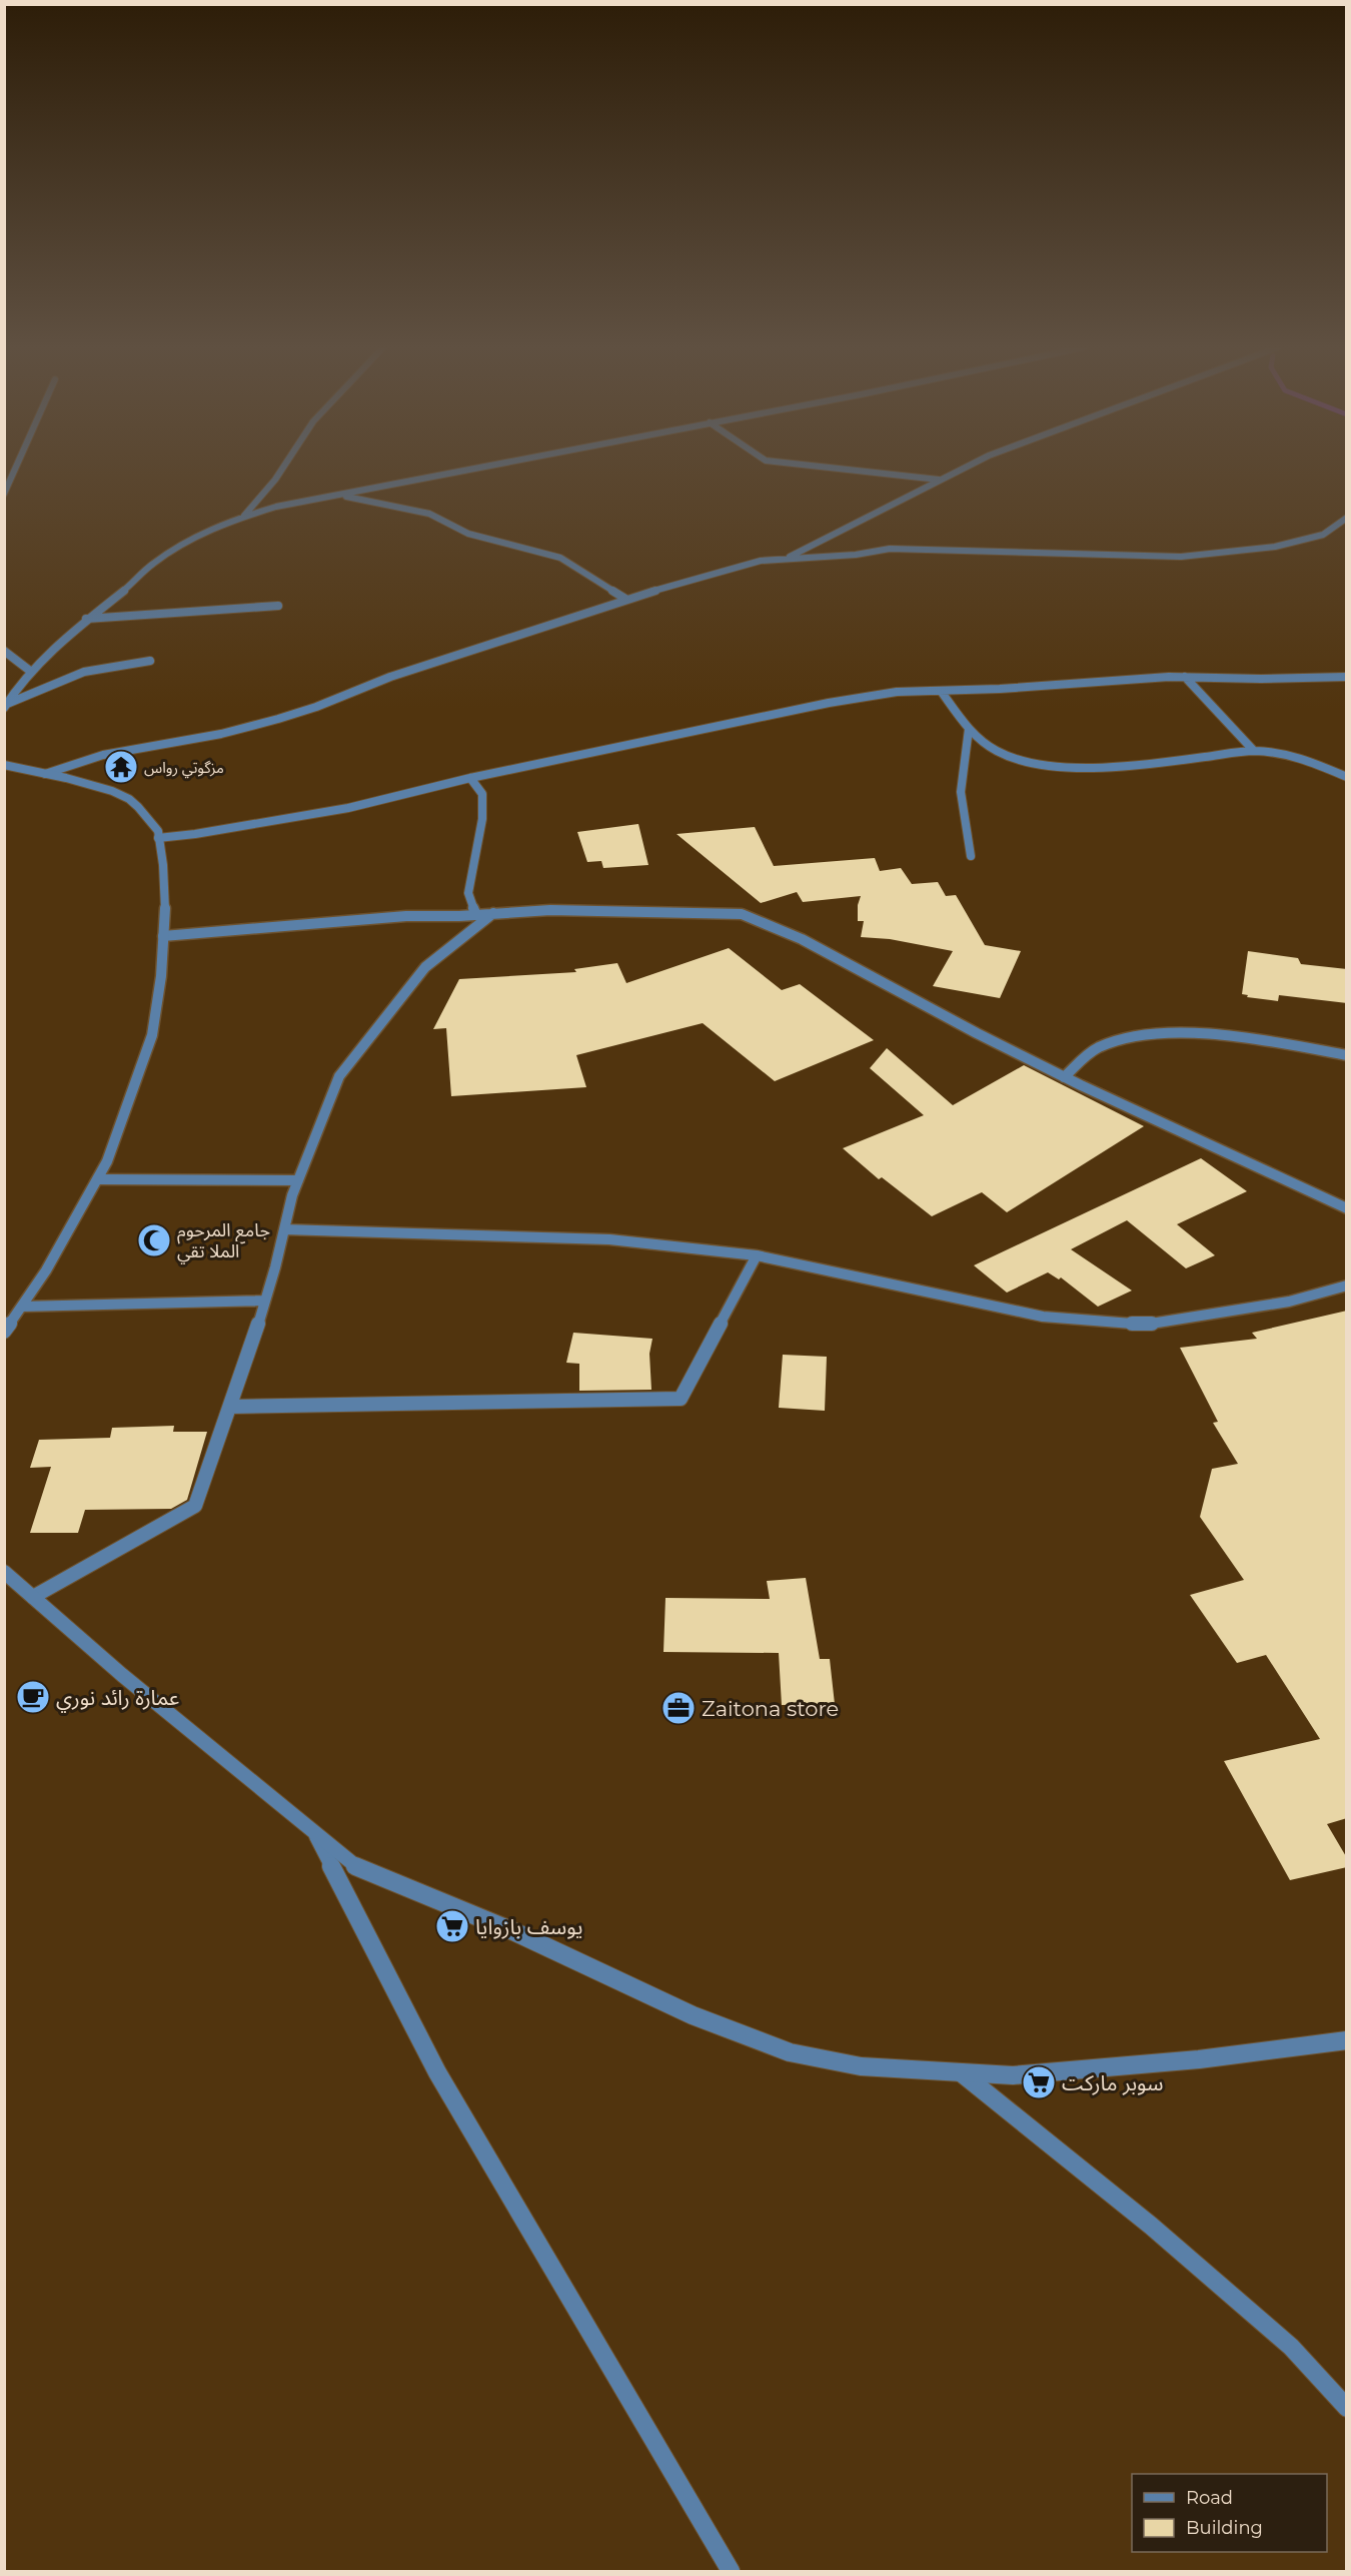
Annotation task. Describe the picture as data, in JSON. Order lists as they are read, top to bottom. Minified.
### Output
{"places":{"temple":["مزگوتي رواس"],"mosque":["جامع المرحوم الملا تقي"],"cafe":["عمارة رائد نوري"],"office":["Zaitona store"],"supermarket":["يوسف بازوايا","سوبر ماركت"]},"legend":["Road","Building"]}
